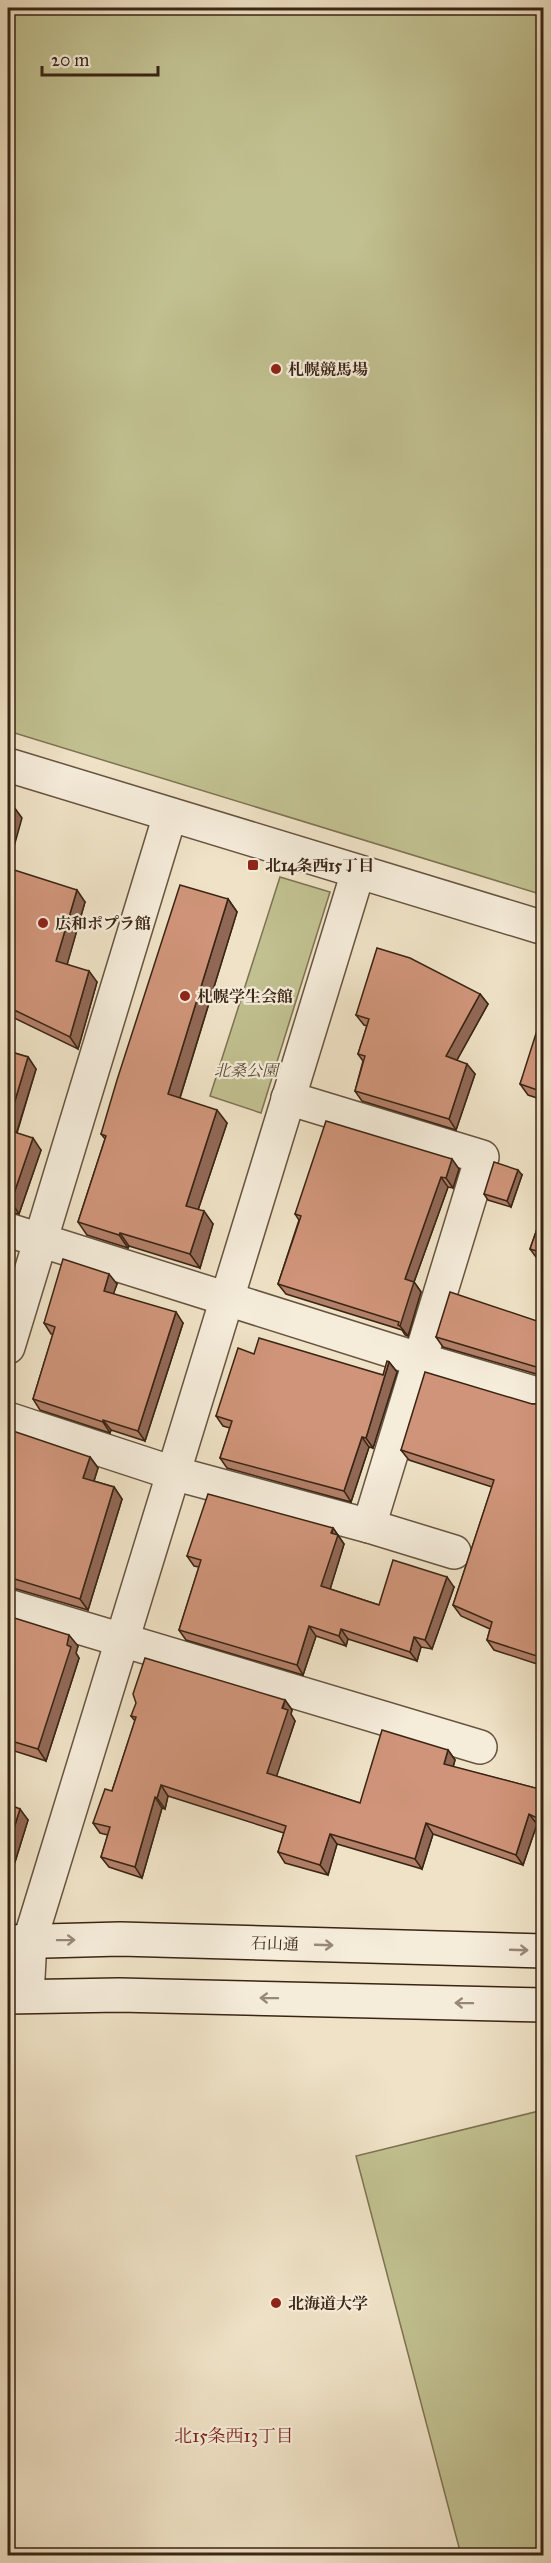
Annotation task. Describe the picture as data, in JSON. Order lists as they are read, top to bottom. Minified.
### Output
{"streets":{"street":["石山通"]},"districts":["北15条西13丁目"],"parks":["北桑公園"],"places":{"other":["札幌競馬場","広和ポプラ館","札幌学生会館","北海道大学"],"transit":["北14条西15丁目"]},"scale_bar":"20 m"}
